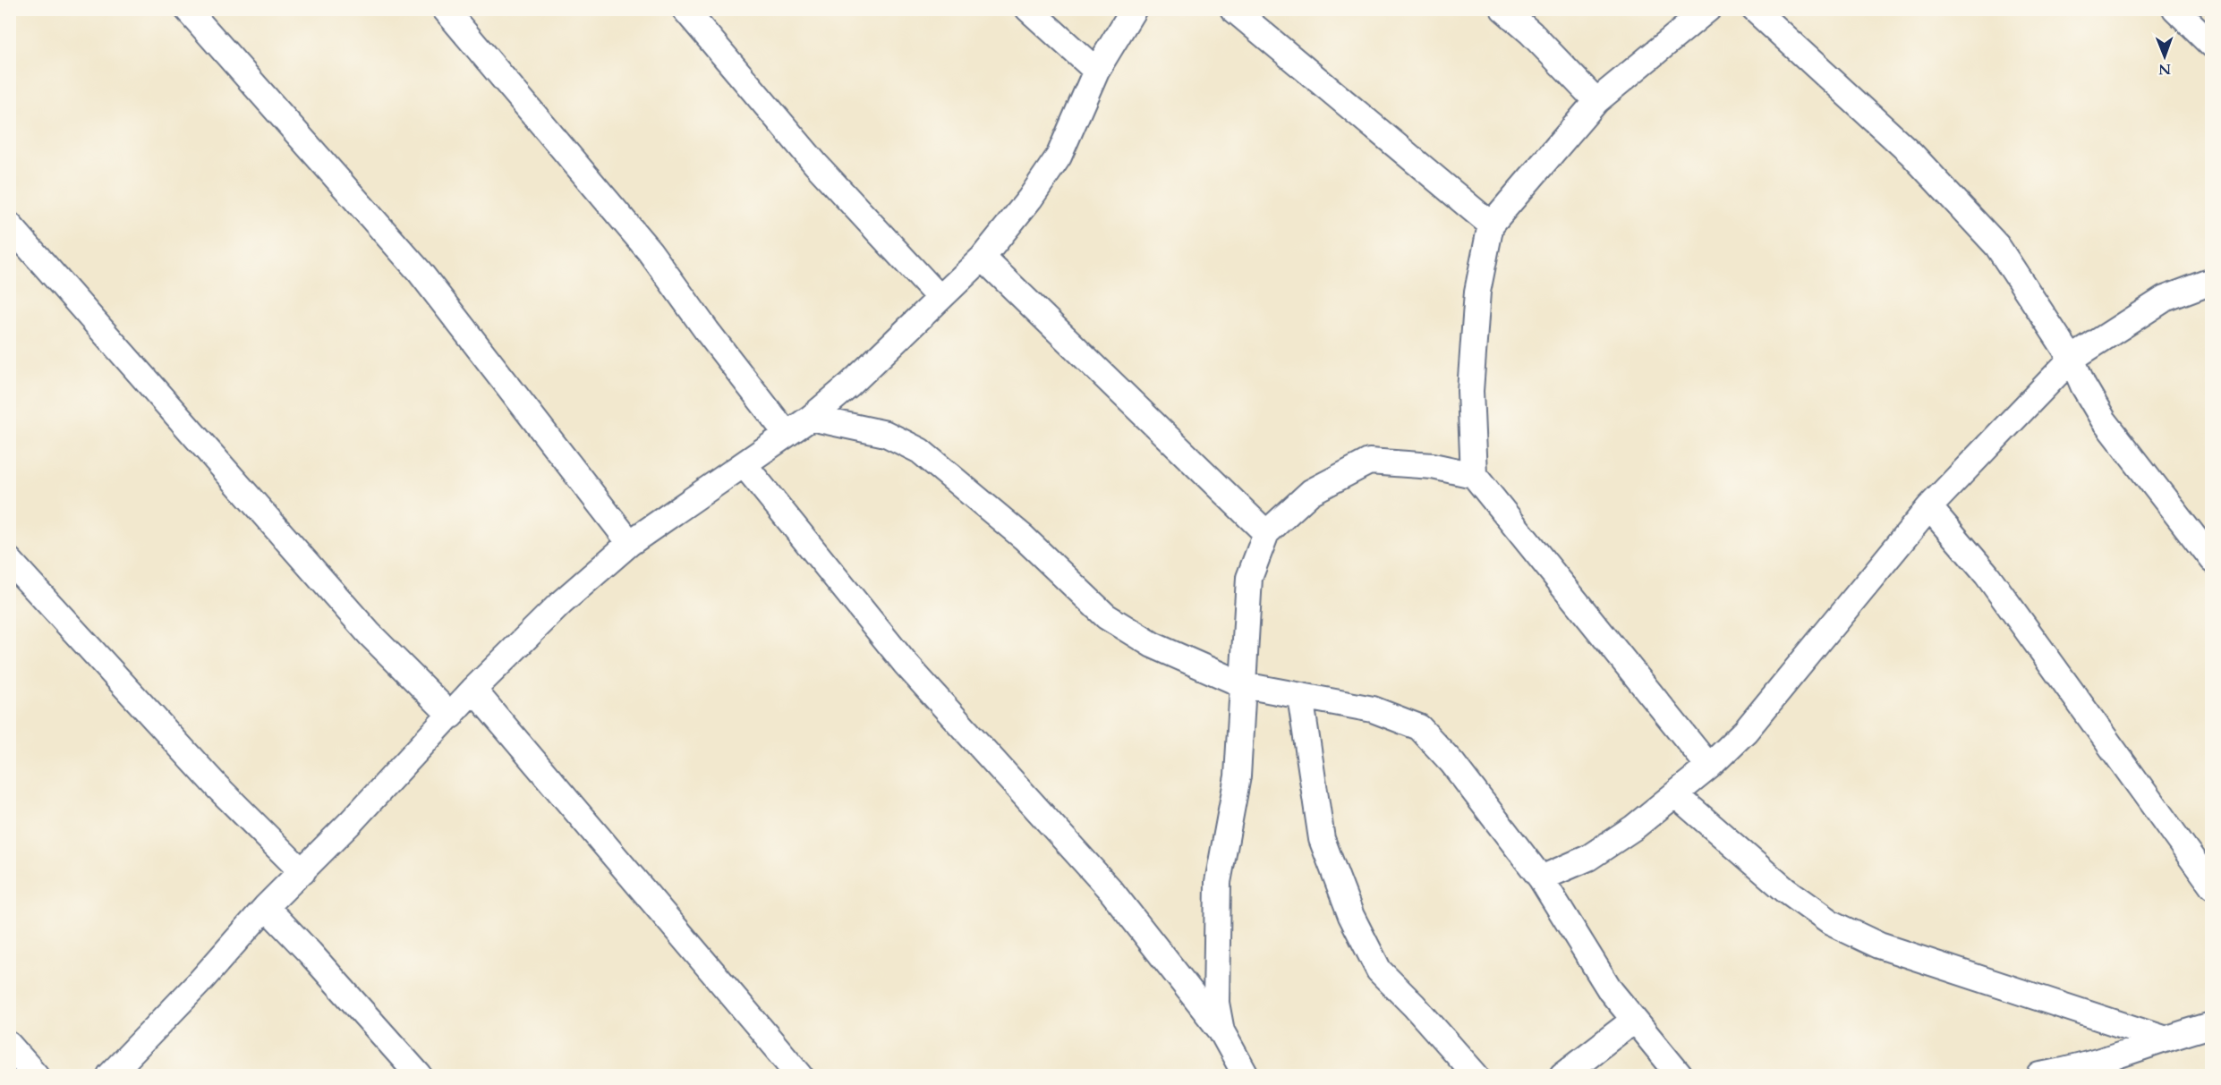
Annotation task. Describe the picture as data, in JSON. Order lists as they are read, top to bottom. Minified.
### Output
{"north":"bottom"}
